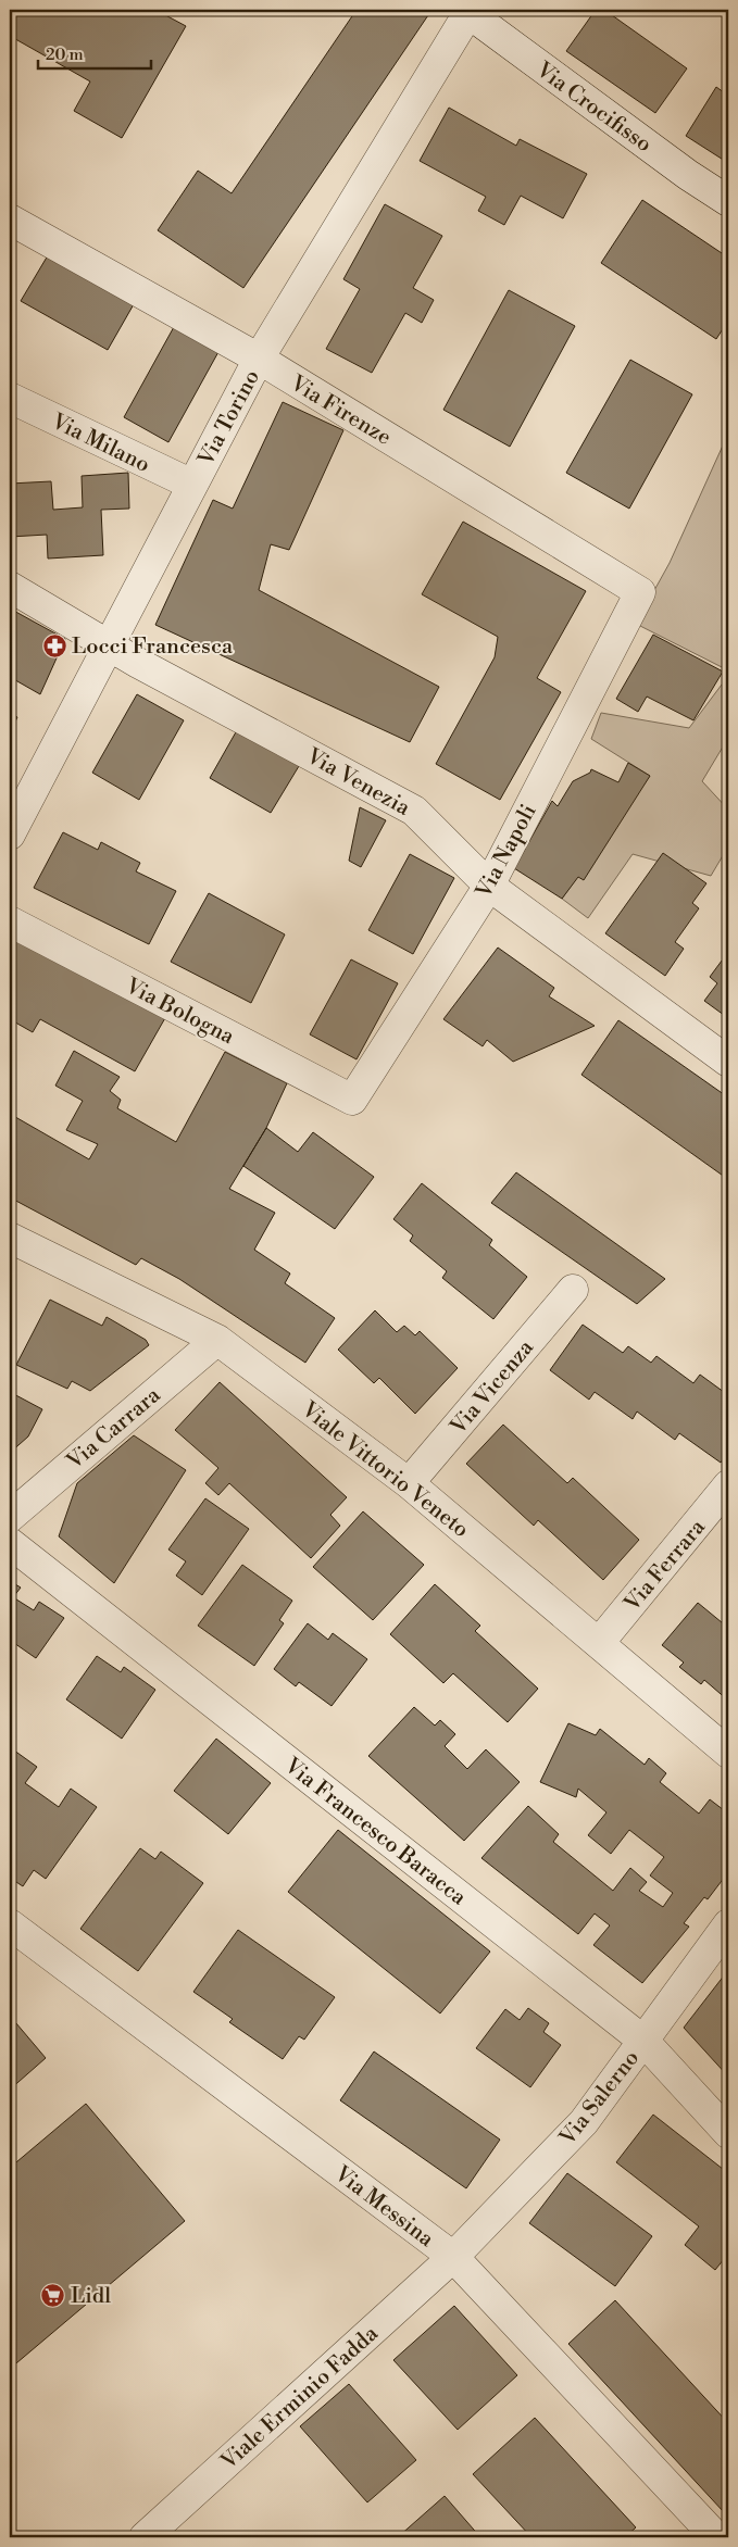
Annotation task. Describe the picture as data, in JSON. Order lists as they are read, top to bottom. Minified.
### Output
{"streets":{"street":["Via Crocifisso","Via Firenze","Via Torino","Via Milano","Via Venezia","Via Napoli","Via Bologna","Via Vicenza","Via Carrara","Viale Vittorio Veneto","Via Ferrara","Via Francesco Baracca","Via Salerno","Via Messina","Viale Erminio Fadda"]},"crossings":[["Via Crocifisso","Via Torino"],["Via Firenze","Via Torino"],["Via Firenze","Via Napoli"],["Via Torino","Via Milano"],["Via Torino","Via Venezia"],["Via Venezia","Via Napoli"],["Via Napoli","Via Bologna"],["Via Vicenza","Viale Vittorio Veneto"],["Via Carrara","Viale Vittorio Veneto"],["Viale Vittorio Veneto","Via Ferrara"],["Via Francesco Baracca","Via Salerno"],["Via Salerno","Via Messina"],["Via Salerno","Viale Erminio Fadda"],["Via Messina","Viale Erminio Fadda"]],"places":{"pharmacy":["Locci Francesca"],"supermarket":["Lidl"]},"scale_bar":"20 m"}
